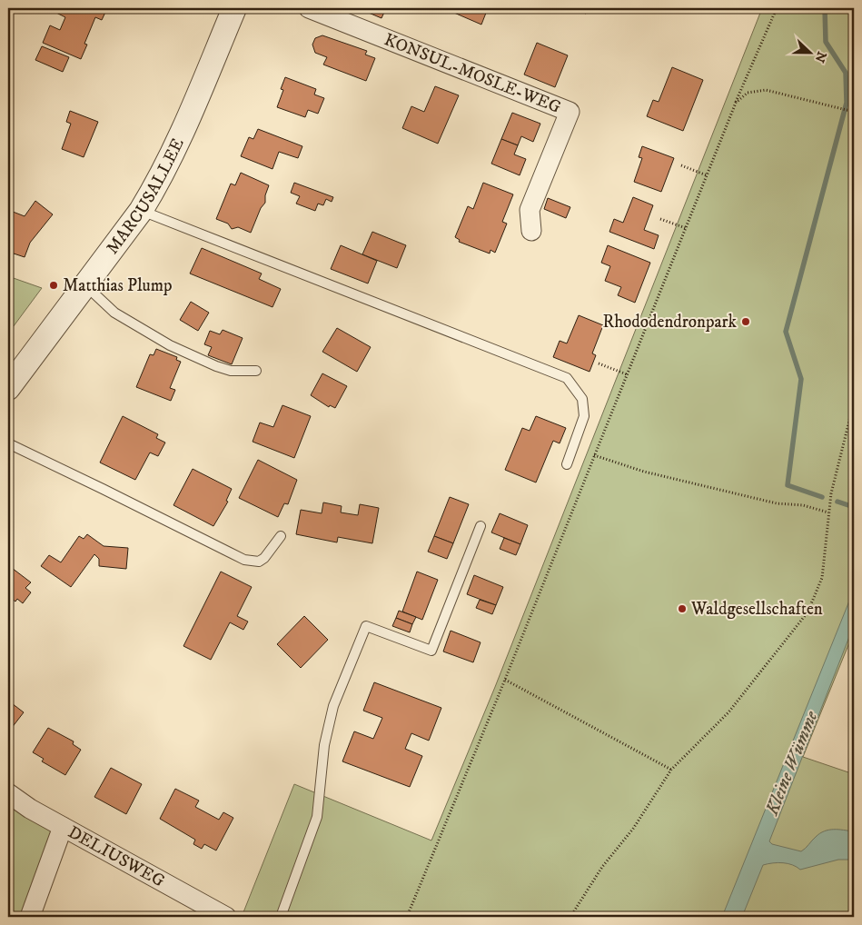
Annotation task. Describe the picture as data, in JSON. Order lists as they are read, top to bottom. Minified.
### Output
{"streets":{"street":["KONSUL-MOSLE-WEG","MARCUSALLEE","DELIUSWEG"]},"water":["Kleine Wümme"],"places":["Matthias Plump","Rhododendronpark","Waldgesellschaften"],"north":"right"}
